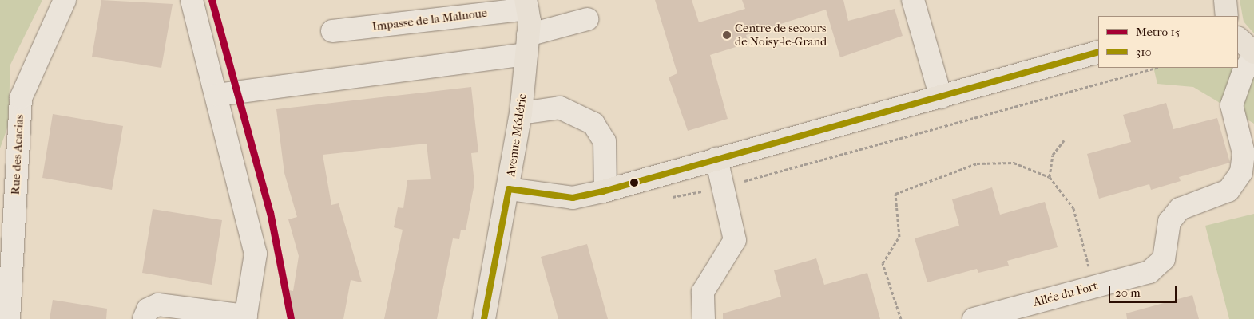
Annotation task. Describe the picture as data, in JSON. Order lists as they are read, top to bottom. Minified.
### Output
{"streets":{"main road":["Avenue Médéric"],"street":["Impasse de la Malnoue","Rue des Acacias","Allée du Fort"]},"crossings":[["Impasse de la Malnoue","Avenue Médéric"]],"places":["Centre de secours de Noisy-le-Grand"],"lines":["metro line 15","transit line 310"],"legend":["Metro 15","310"],"scale_bar":"20 m"}
